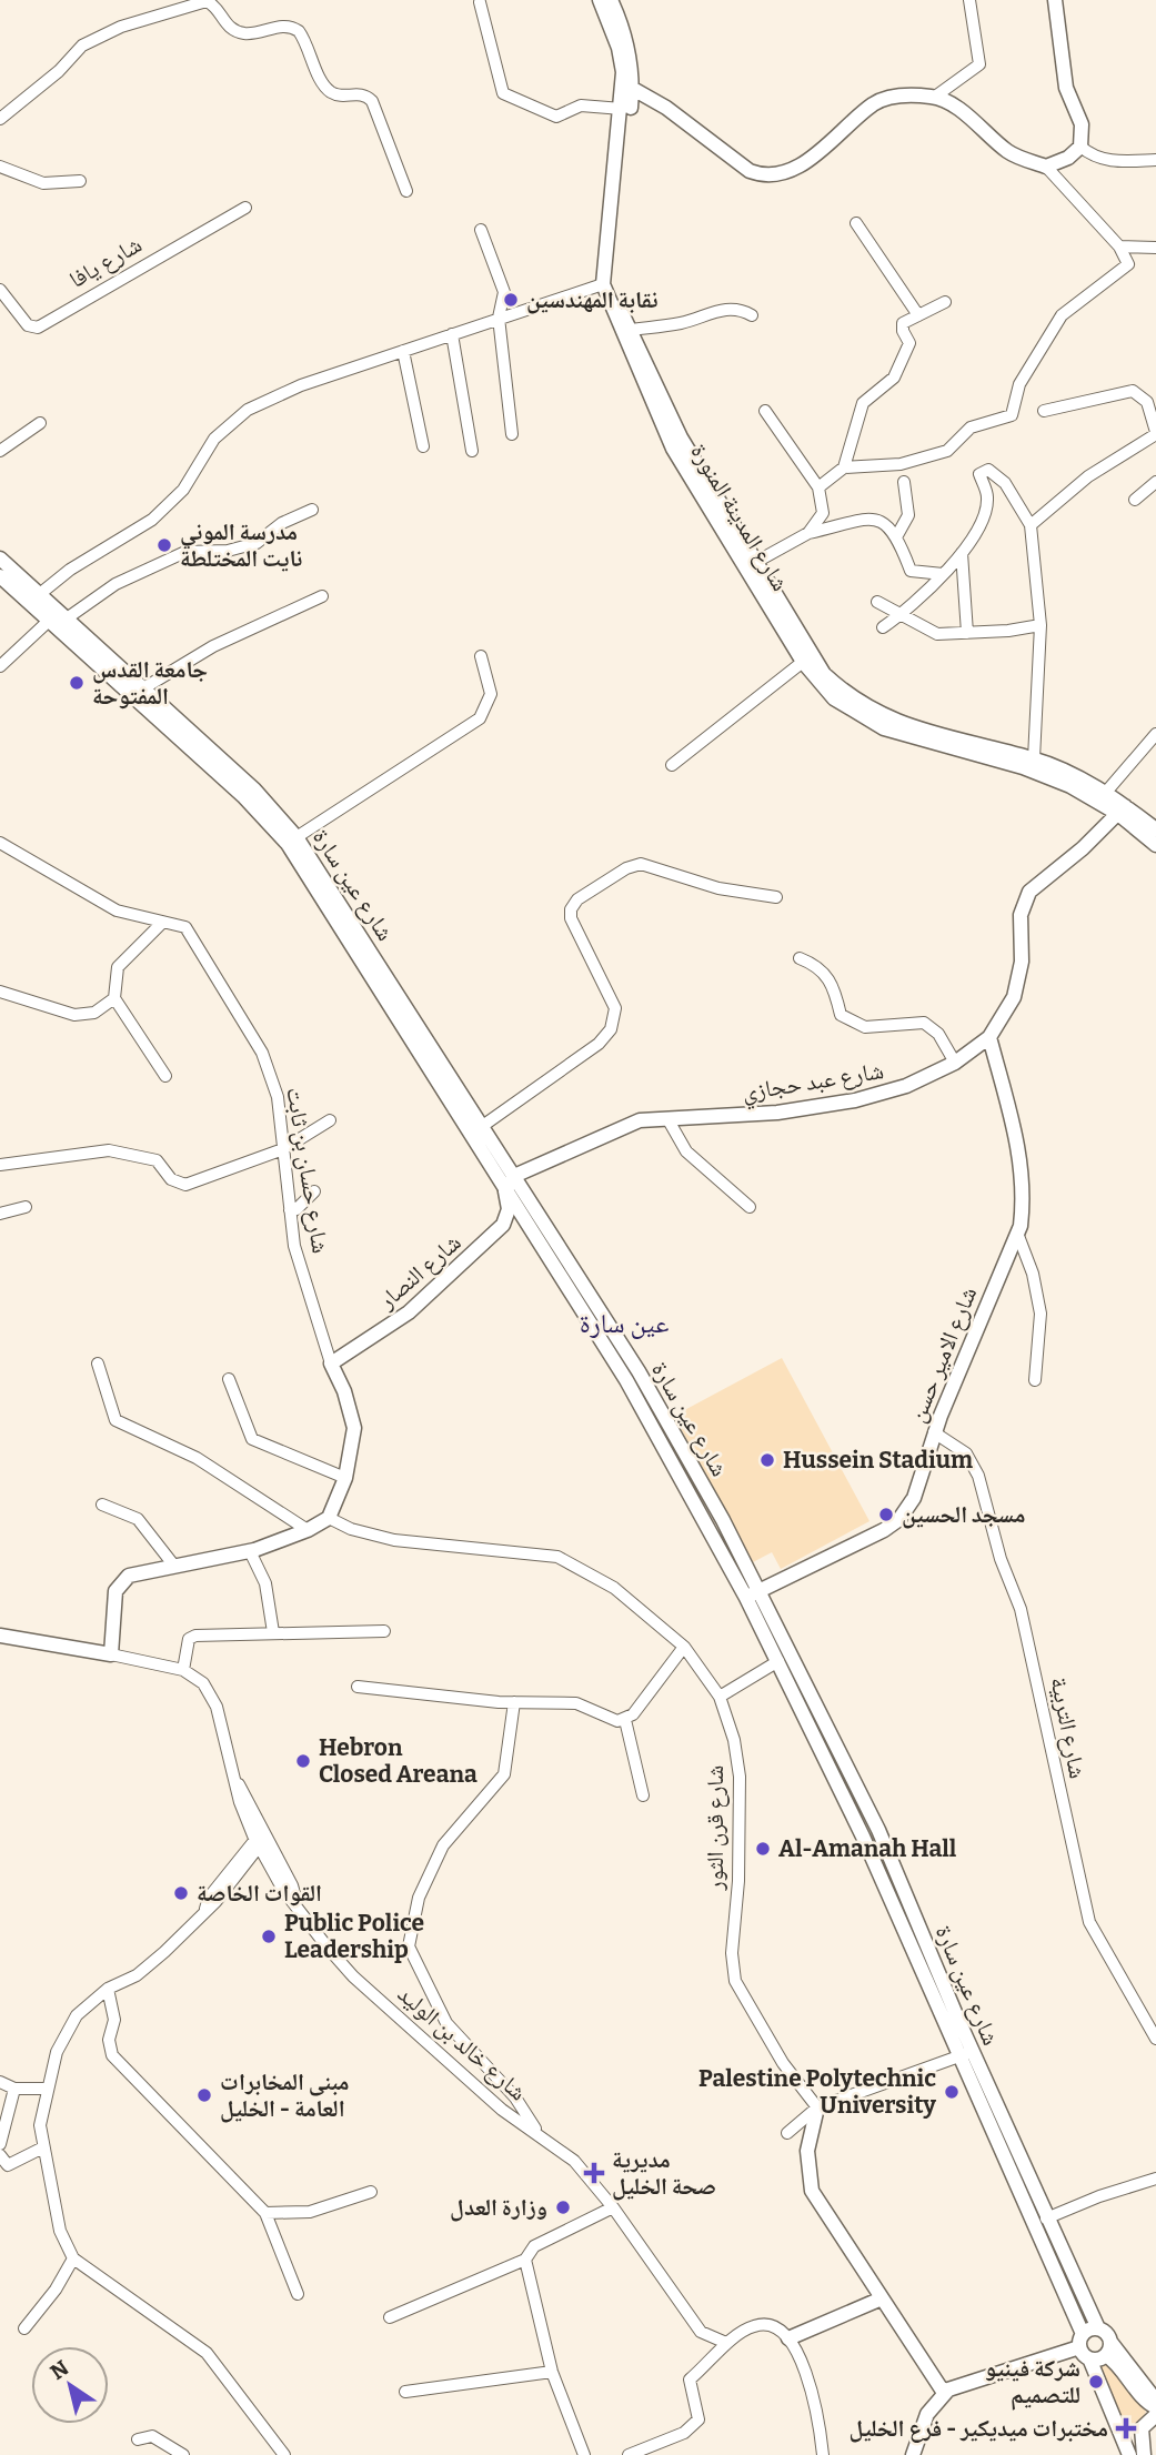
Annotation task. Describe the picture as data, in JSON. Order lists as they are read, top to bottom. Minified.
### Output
{"streets":{"street":["شارع يافا","شارع المدينة المنورة","شارع عين سارة","شارع عبد حجازي","شارع حسان بن ثابت","شارع النصار","شارع الامير حسن","شارع التربية","شارع قرن الثور","شارع خالد بن الوليد"]},"crossings":[["شارع المدينة المنورة","شارع عبد حجازي"],["شارع عين سارة","شارع عبد حجازي"],["شارع عين سارة","شارع النصار"],["شارع عين سارة","شارع الامير حسن"],["شارع عبد حجازي","شارع الامير حسن"],["شارع حسان بن ثابت","شارع النصار"],["شارع حسان بن ثابت","شارع قرن الثور"],["شارع الامير حسن","شارع التربية"]],"districts":["عين سارة"],"places":{"other":["نقابة المهندسين","مدرسة الموني نايت المختلطة","جامعة القدس المفتوحة","Hussein Stadium","مسجد الحسين","Hebron Closed Areana","Al-Amanah Hall","القوات الخاصة","Public Police Leadership","Palestine Polytechnic University","مبنى المخابرات العامة - الخليل","وزارة العدل","شركة فينيو للتصميم"],"health":["مديرية صحة الخليل","مختبرات ميديكير - فرع الخليل"]},"north":"top left"}
